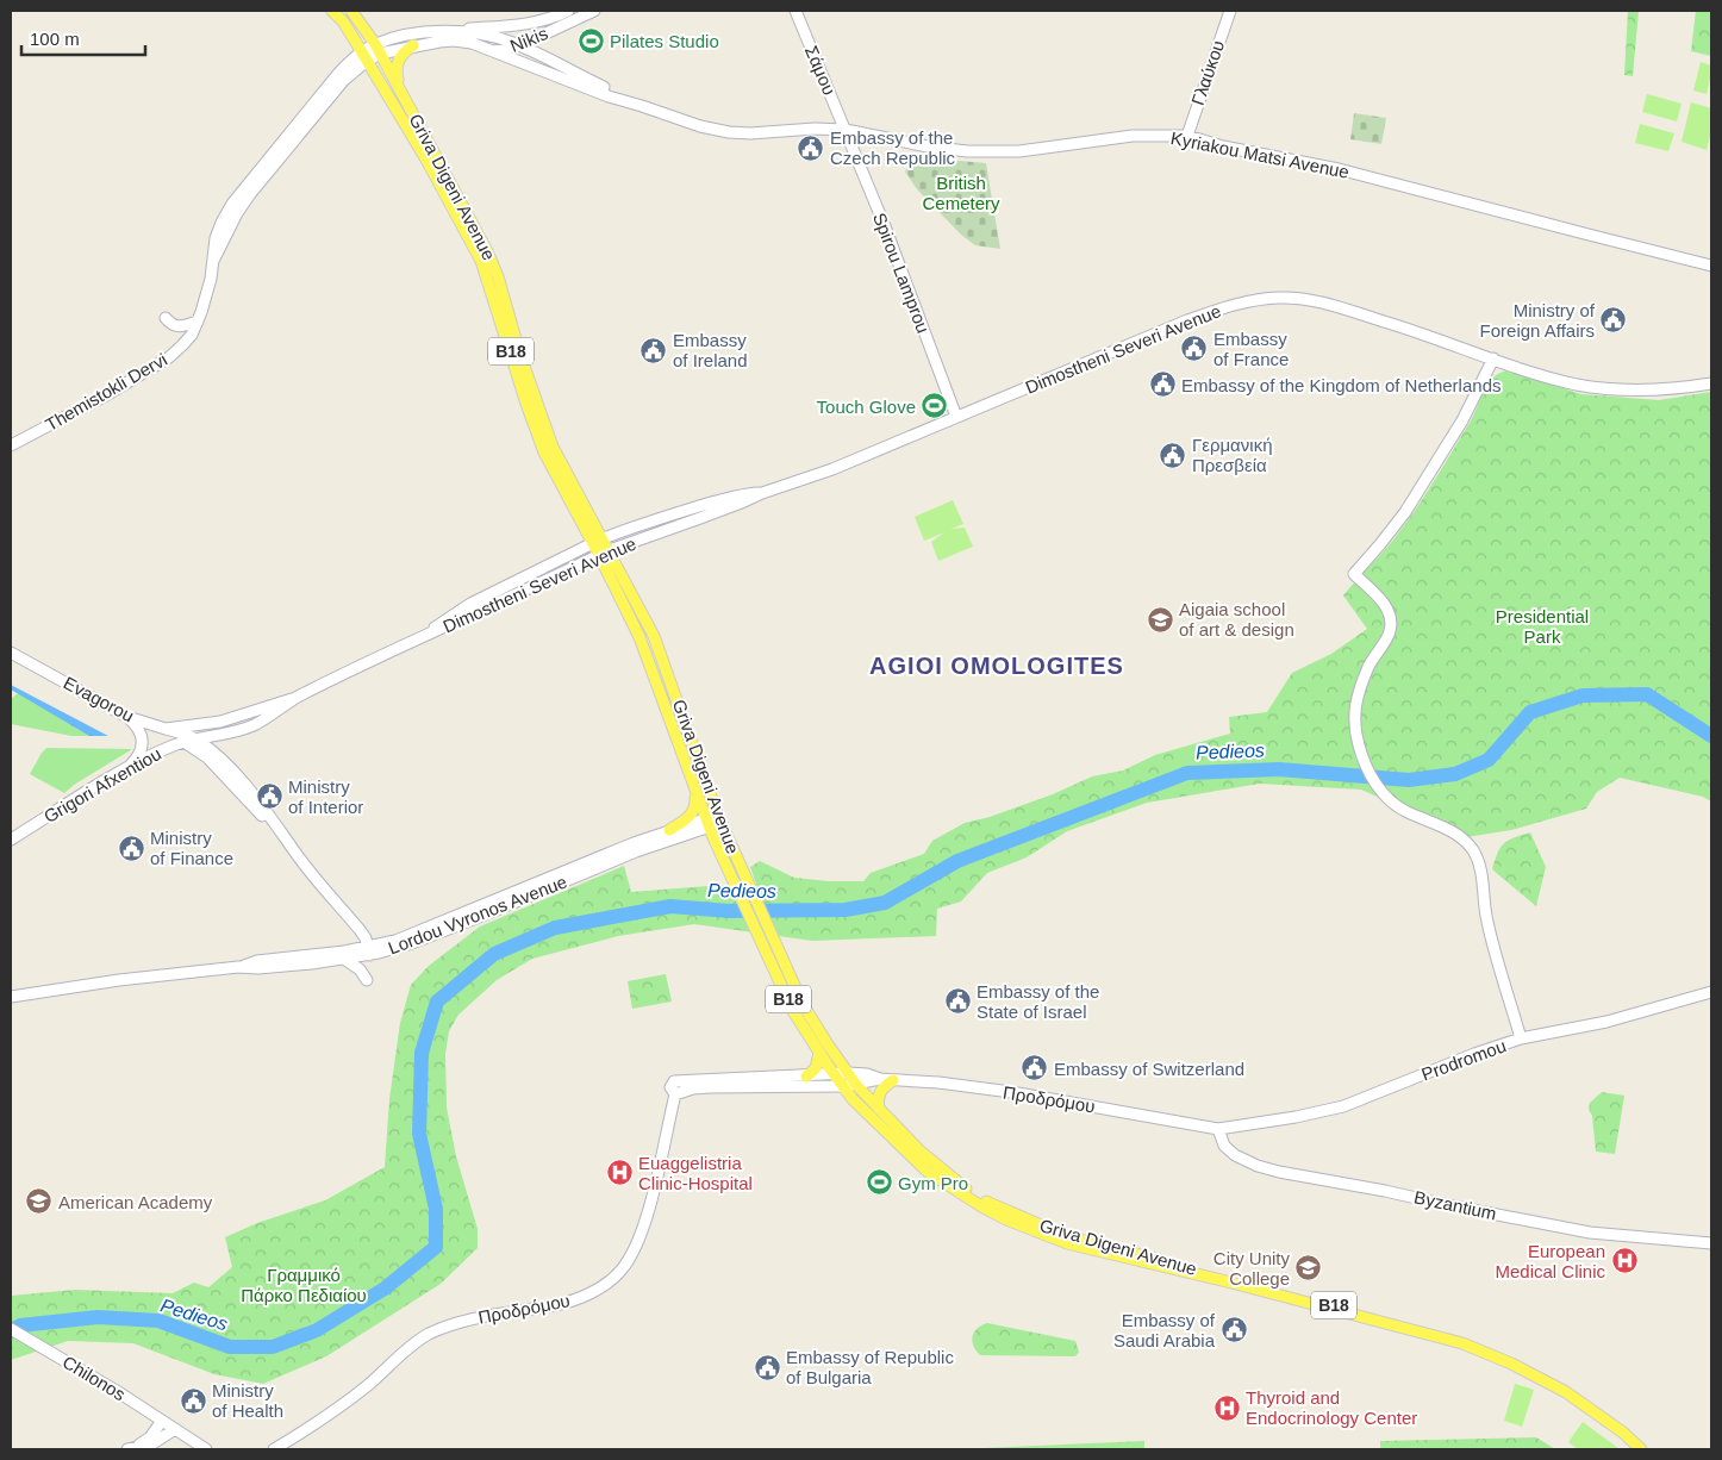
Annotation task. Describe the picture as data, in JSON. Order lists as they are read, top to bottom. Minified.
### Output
{"streets":{"main road":["Nikis","Σάμου","Γλαύκου","Kyriakou Matsi Avenue","Griva Digeni Avenue","Spirou Lamprou","Dimostheni Severi Avenue","B18","Themistokli Dervi","Evagorou","Grigori Afxentiou","Lordou Vyronos Avenue","Prodromou","Προδρόμου","Byzantium","Chilonos"]},"crossings":[["Nikis","Kyriakou Matsi Avenue"],["Σάμου","Kyriakou Matsi Avenue"],["Σάμου","Spirou Lamprou"],["Γλαύκου","Kyriakou Matsi Avenue"],["Kyriakou Matsi Avenue","Griva Digeni Avenue"],["Kyriakou Matsi Avenue","Spirou Lamprou"],["Kyriakou Matsi Avenue","B18"],["Kyriakou Matsi Avenue","Themistokli Dervi"],["Griva Digeni Avenue","Dimostheni Severi Avenue"],["Griva Digeni Avenue","B18"],["Griva Digeni Avenue","Themistokli Dervi"],["Griva Digeni Avenue","Lordou Vyronos Avenue"],["Griva Digeni Avenue","Προδρόμου"],["Spirou Lamprou","Dimostheni Severi Avenue"],["Dimostheni Severi Avenue","Evagorou"],["Dimostheni Severi Avenue","Grigori Afxentiou"],["B18","Themistokli Dervi"],["Evagorou","Grigori Afxentiou"],["Prodromou","Προδρόμου"],["Prodromou","Byzantium"],["Προδρόμου","Byzantium"]],"districts":["AGIOI OMOLOGITES"],"water":["Pedieos"],"parks":["British Cemetery","Presidential Park","Γραμμικό Πάρκο Πεδιαίου"],"places":{"sports":["Pilates Studio","Touch Glove","Gym Pro"],"public building":["Embassy of the Czech Republic","Ministry of Foreign Affairs","Embassy of France","Embassy of Ireland","Embassy of the Kingdom of Netherlands","Γερμανική Πρεσβεία","Ministry of Interior","Ministry of Finance","Embassy of the State of Israel","Embassy of Switzerland","Embassy of Saudi Arabia","Embassy of Republic of Bulgaria","Ministry of Health"],"school or university":["Aigaia school of art & design","American Academy","City Unity College"],"hospital":["Euaggelistria Clinic-Hospital","European Medical Clinic","Thyroid and Endocrinology Center"]},"scale_bar":"100 m"}
